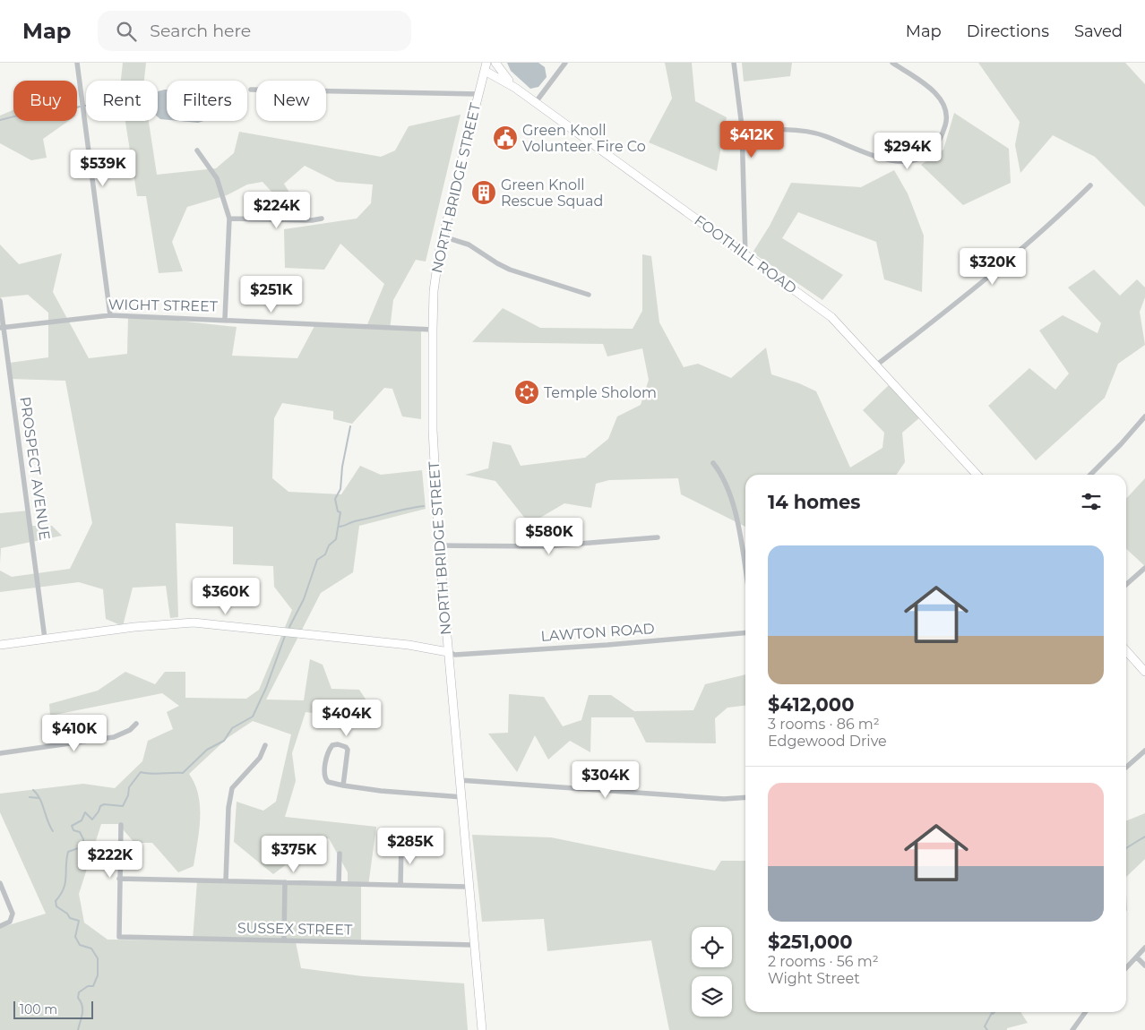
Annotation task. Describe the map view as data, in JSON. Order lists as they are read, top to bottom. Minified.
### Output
{"streets":{"street":["NORTH BRIDGE STREET","FOOTHILL ROAD","WIGHT STREET","PROSPECT AVENUE","LAWTON ROAD","SUSSEX STREET"]},"crossings":[["NORTH BRIDGE STREET","FOOTHILL ROAD"],["NORTH BRIDGE STREET","WIGHT STREET"],["NORTH BRIDGE STREET","LAWTON ROAD"],["NORTH BRIDGE STREET","SUSSEX STREET"],["WIGHT STREET","PROSPECT AVENUE"]],"places":{"public building":["Green Knoll Volunteer Fire Co"],"building":["Green Knoll Rescue Squad"],"synagogue":["Temple Sholom"]},"scale_bar":"100 m","page":{"header":"Map","search":"Search here","nav":["Map","Directions","Saved"],"chip":["Buy","Rent","Filters","New"],"price":["$412K","$294K","$539K","$224K","$320K","$251K","$580K","$360K","$404K","$410K","$304K","$285K","$375K","$222K"],"heading":"14 homes","list":[{"name":"$412,000","note":"3 rooms · 86 m² · Edgewood Drive"},{"name":"$251,000","note":"2 rooms · 56 m² · Wight Street"}],"scale":"100 m"}}
